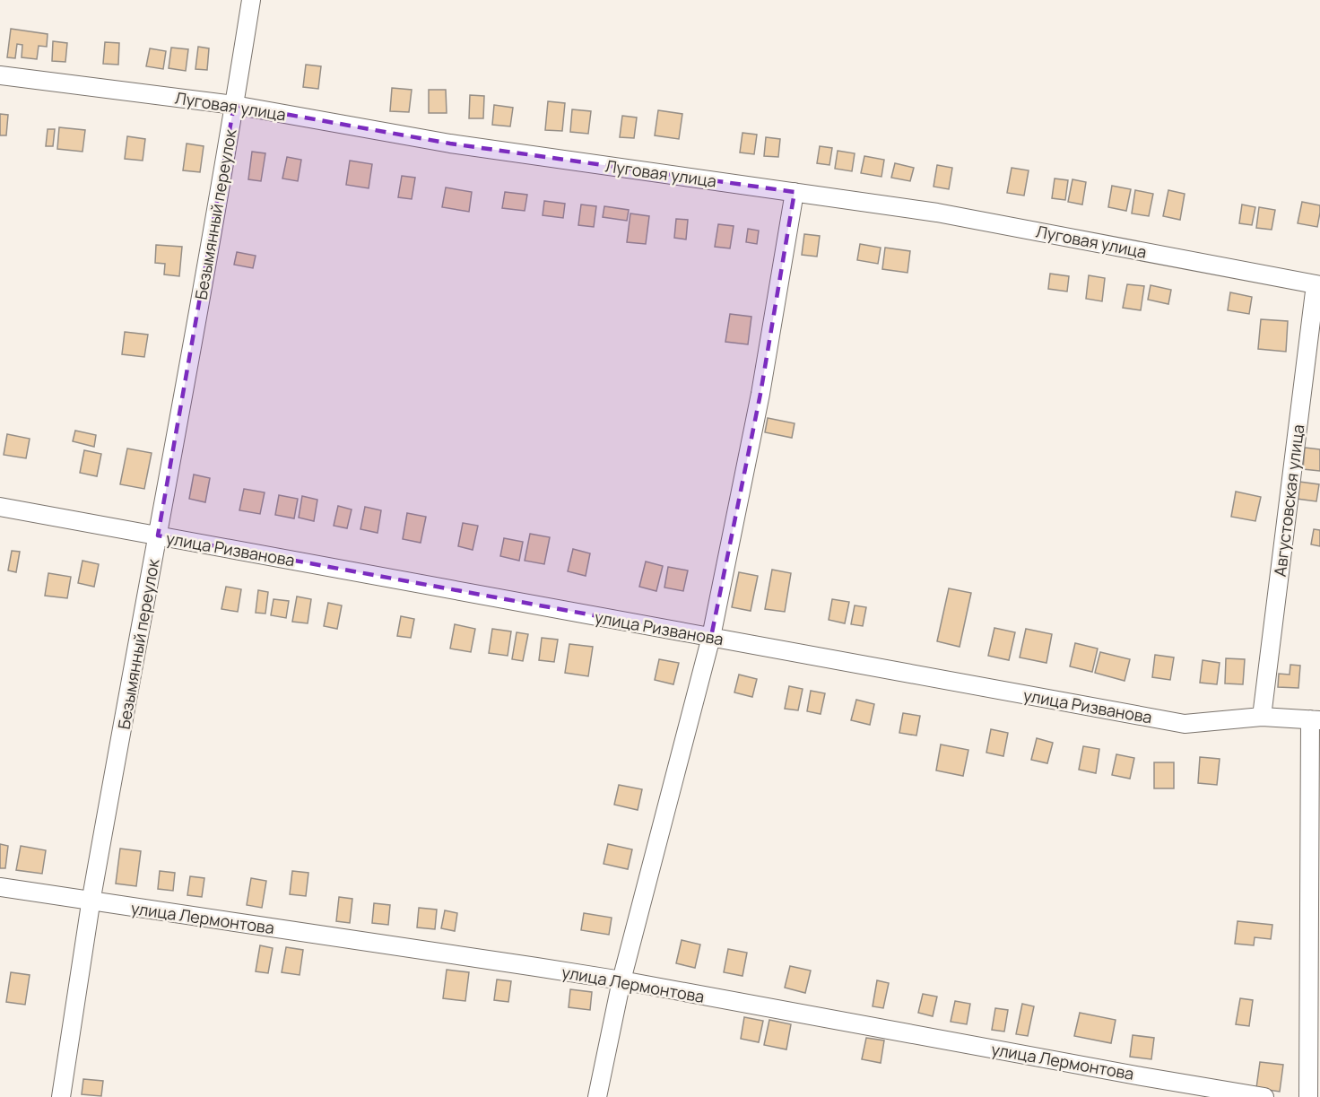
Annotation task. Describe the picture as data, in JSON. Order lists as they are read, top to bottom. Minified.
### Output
{"streets":{"street":["Луговая улица","Безымянный переулок","Августовская улица","улица Ризванова","улица Лермонтова"]},"crossings":[["Луговая улица","Безымянный переулок"],["Луговая улица","Августовская улица"],["Безымянный переулок","улица Ризванова"],["Безымянный переулок","улица Лермонтова"],["Августовская улица","улица Ризванова"]]}
